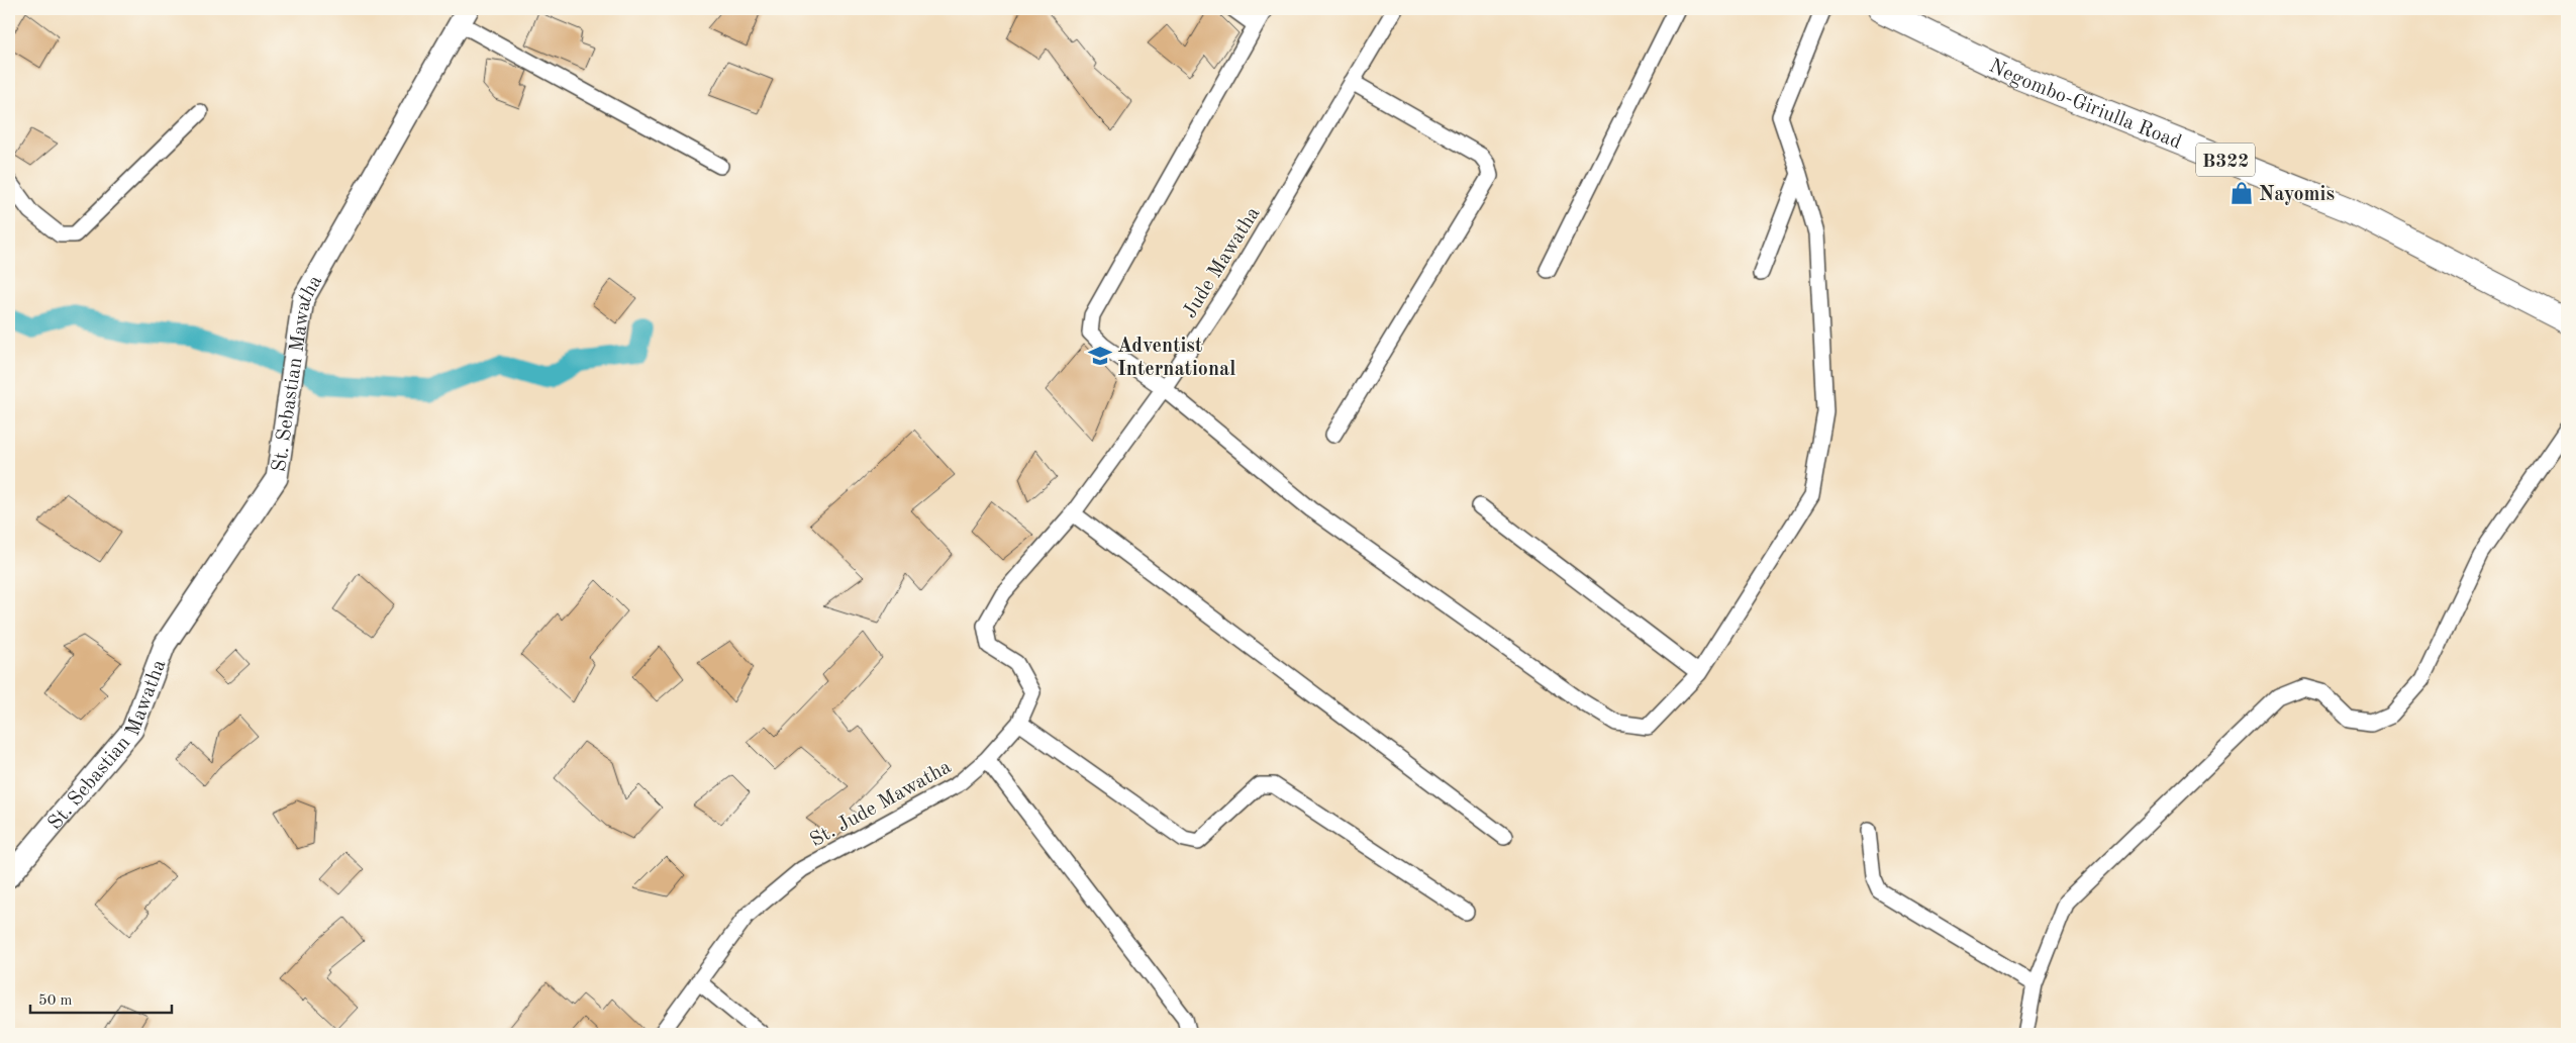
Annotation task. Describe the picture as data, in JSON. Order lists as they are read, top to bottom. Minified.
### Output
{"streets":{"main road":["Negombo-Giriulla Road","B322"],"street":["Jude Mawatha","St. Sebastian Mawatha","St. Jude Mawatha"]},"crossings":[["Jude Mawatha","St. Jude Mawatha"]],"places":{"shop":["Nayomis"],"school or university":["Adventist International"]},"scale_bar":"50 m"}
